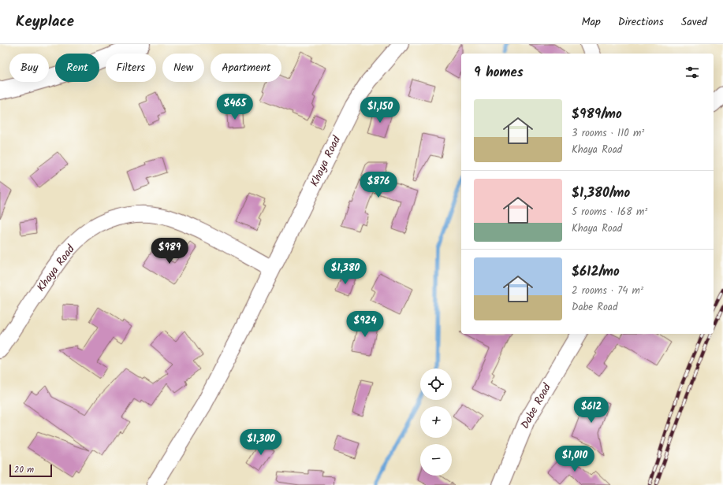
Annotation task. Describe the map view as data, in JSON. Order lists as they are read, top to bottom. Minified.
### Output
{"streets":{"street":["Khaya Road","Dabe Road"]},"scale_bar":"20 m","page":{"header":"Keyplace","nav":["Map","Directions","Saved"],"chip":["Buy","Rent","Filters","New","Apartment"],"heading":"9 homes","list":[{"name":"$989/mo","note":"3 rooms · 110 m² · Khaya Road"},{"name":"$1,380/mo","note":"5 rooms · 168 m² · Khaya Road"},{"name":"$612/mo","note":"2 rooms · 74 m² · Dabe Road"}],"price":["$465","$1,150","$876","$989","$1,380","$924","$612","$1,300","$1,010"],"map_buttons":["+","−"],"scale":"20 m"}}
